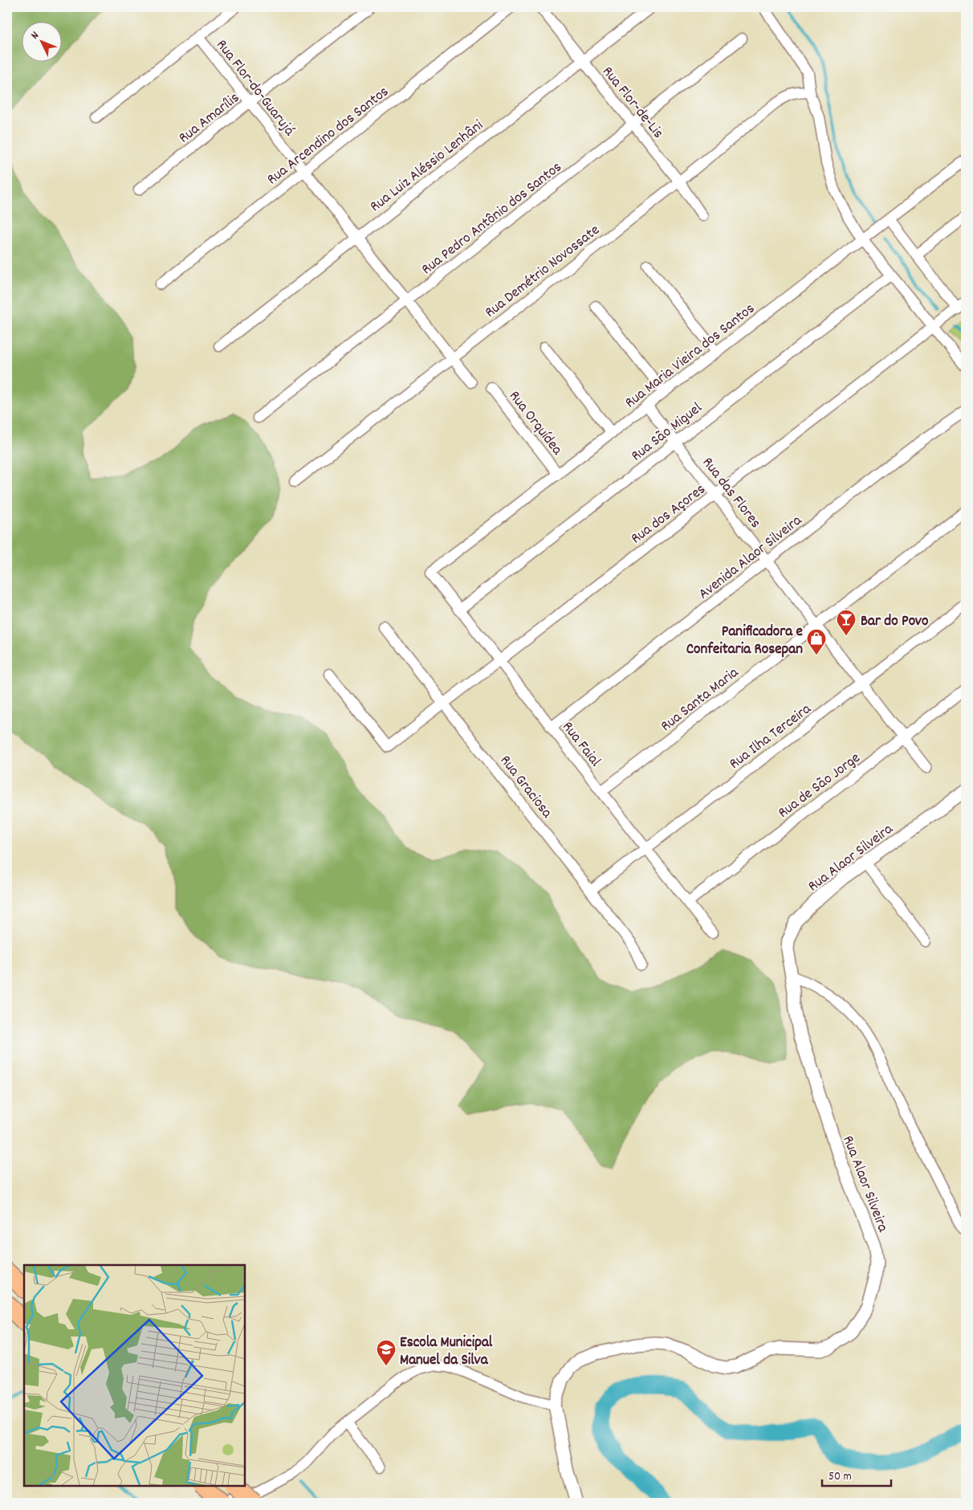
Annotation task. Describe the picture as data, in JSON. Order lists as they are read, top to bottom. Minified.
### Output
{"streets":{"street":["Rua Flor-do-Guarujá","Rua Flor-de-Lis","Rua Amarílis","Rua Arcendino dos Santos","Rua Luiz Aléssio Lenhâni","Rua Pedro Antônio dos Santos","Rua Demétrio Novossate","Rua Maria Vieira dos Santos","Rua Orquídea","Rua São Miguel","Rua das Flores","Rua dos Açores","Avenida Alaor Silveira","Rua Santa Maria","Rua Ilha Terceira","Rua Faial","Rua de São Jorge","Rua Graciosa","Rua Alaor Silveira"]},"crossings":[["Rua Flor-do-Guarujá","Rua Amarílis"],["Rua Flor-do-Guarujá","Rua Arcendino dos Santos"],["Rua Flor-do-Guarujá","Rua Luiz Aléssio Lenhâni"],["Rua Flor-do-Guarujá","Rua Pedro Antônio dos Santos"],["Rua Flor-do-Guarujá","Rua Demétrio Novossate"],["Rua Flor-de-Lis","Rua Luiz Aléssio Lenhâni"],["Rua Flor-de-Lis","Rua Pedro Antônio dos Santos"],["Rua Flor-de-Lis","Rua Demétrio Novossate"],["Rua Maria Vieira dos Santos","Rua Orquídea"],["Rua Maria Vieira dos Santos","Rua das Flores"],["Rua Maria Vieira dos Santos","Rua Faial"],["Rua São Miguel","Rua das Flores"],["Rua São Miguel","Rua Faial"],["Rua das Flores","Rua dos Açores"],["Rua das Flores","Avenida Alaor Silveira"],["Rua das Flores","Rua Santa Maria"],["Rua das Flores","Rua Ilha Terceira"],["Rua das Flores","Rua de São Jorge"],["Rua dos Açores","Rua Faial"],["Rua dos Açores","Rua Graciosa"],["Avenida Alaor Silveira","Rua Faial"],["Rua Santa Maria","Rua Faial"],["Rua Ilha Terceira","Rua Faial"],["Rua Ilha Terceira","Rua Graciosa"],["Rua Faial","Rua de São Jorge"]],"places":{"bar":["Bar do Povo"],"shop":["Panificadora e Confeitaria Rosepan"],"school or university":["Escola Municipal Manuel da Silva"]},"scale_bar":"50 m","north":"top left"}
